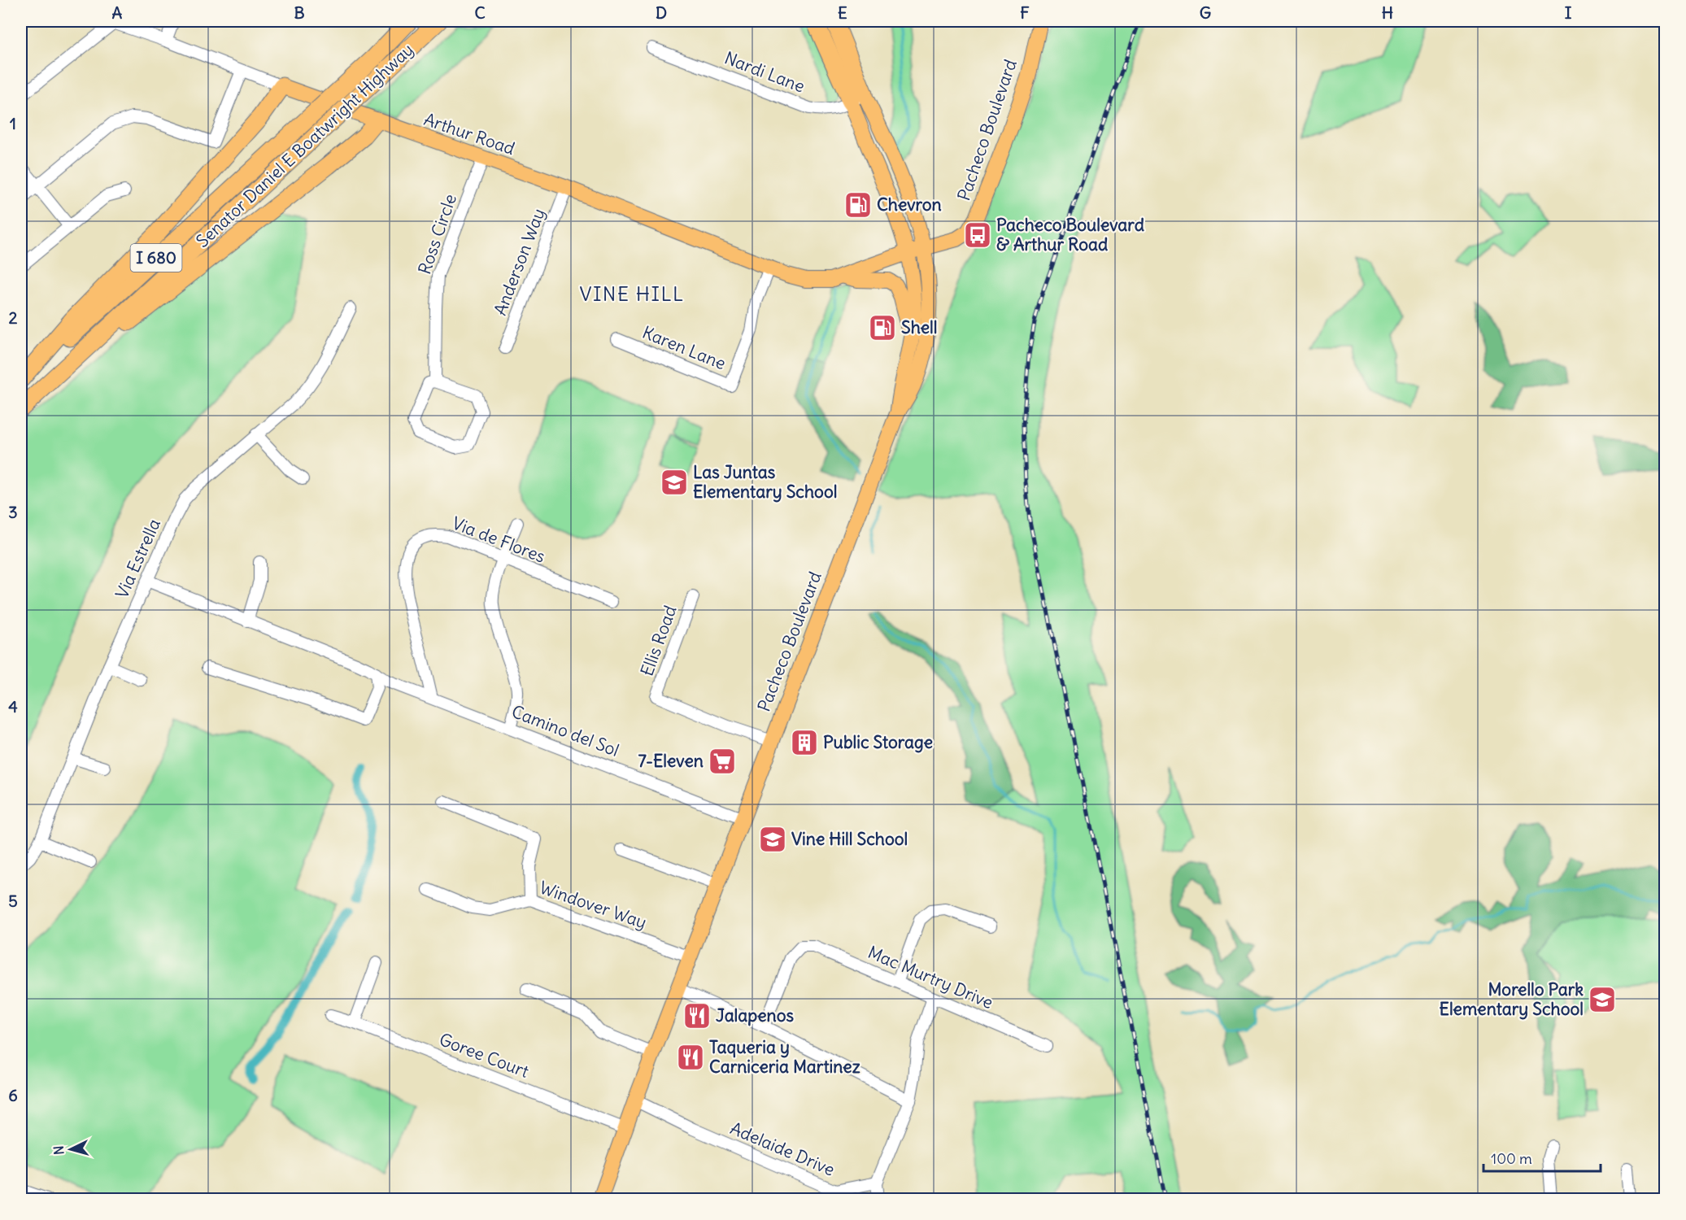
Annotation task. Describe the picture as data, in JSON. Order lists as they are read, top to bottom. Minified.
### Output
{"streets":{"highway":["Senator Daniel E Boatwright Highway","I 680"],"main road":["Pacheco Boulevard","Arthur Road"],"street":["Nardi Lane","Ross Circle","Anderson Way","Karen Lane","Via de Flores","Via Estrella","Ellis Road","Camino del Sol","Windover Way","Mac Murtry Drive","Goree Court","Adelaide Drive"]},"crossings":[["Nardi Lane","Pacheco Boulevard"],["Pacheco Boulevard","Arthur Road"],["Pacheco Boulevard","Ellis Road"],["Pacheco Boulevard","Camino del Sol"],["Pacheco Boulevard","Windover Way"],["Pacheco Boulevard","Goree Court"],["Pacheco Boulevard","Adelaide Drive"],["Arthur Road","Ross Circle"],["Arthur Road","Anderson Way"],["Arthur Road","Karen Lane"],["Via de Flores","Camino del Sol"],["Via Estrella","Camino del Sol"]],"districts":["VINE HILL"],"places":{"fuel station":["Chevron","Shell"],"bus stop":["Pacheco Boulevard & Arthur Road"],"school or university":["Las Juntas Elementary School","Vine Hill School","Morello Park Elementary School"],"building":["Public Storage"],"supermarket":["7-Eleven"],"restaurant":["Jalapenos","Taqueria y Carniceria Martinez"]},"scale_bar":"100 m","north":"left","grid":{"columns":["A","B","C","D","E","F","G","H","I"],"rows":["1","2","3","4","5","6"]}}
